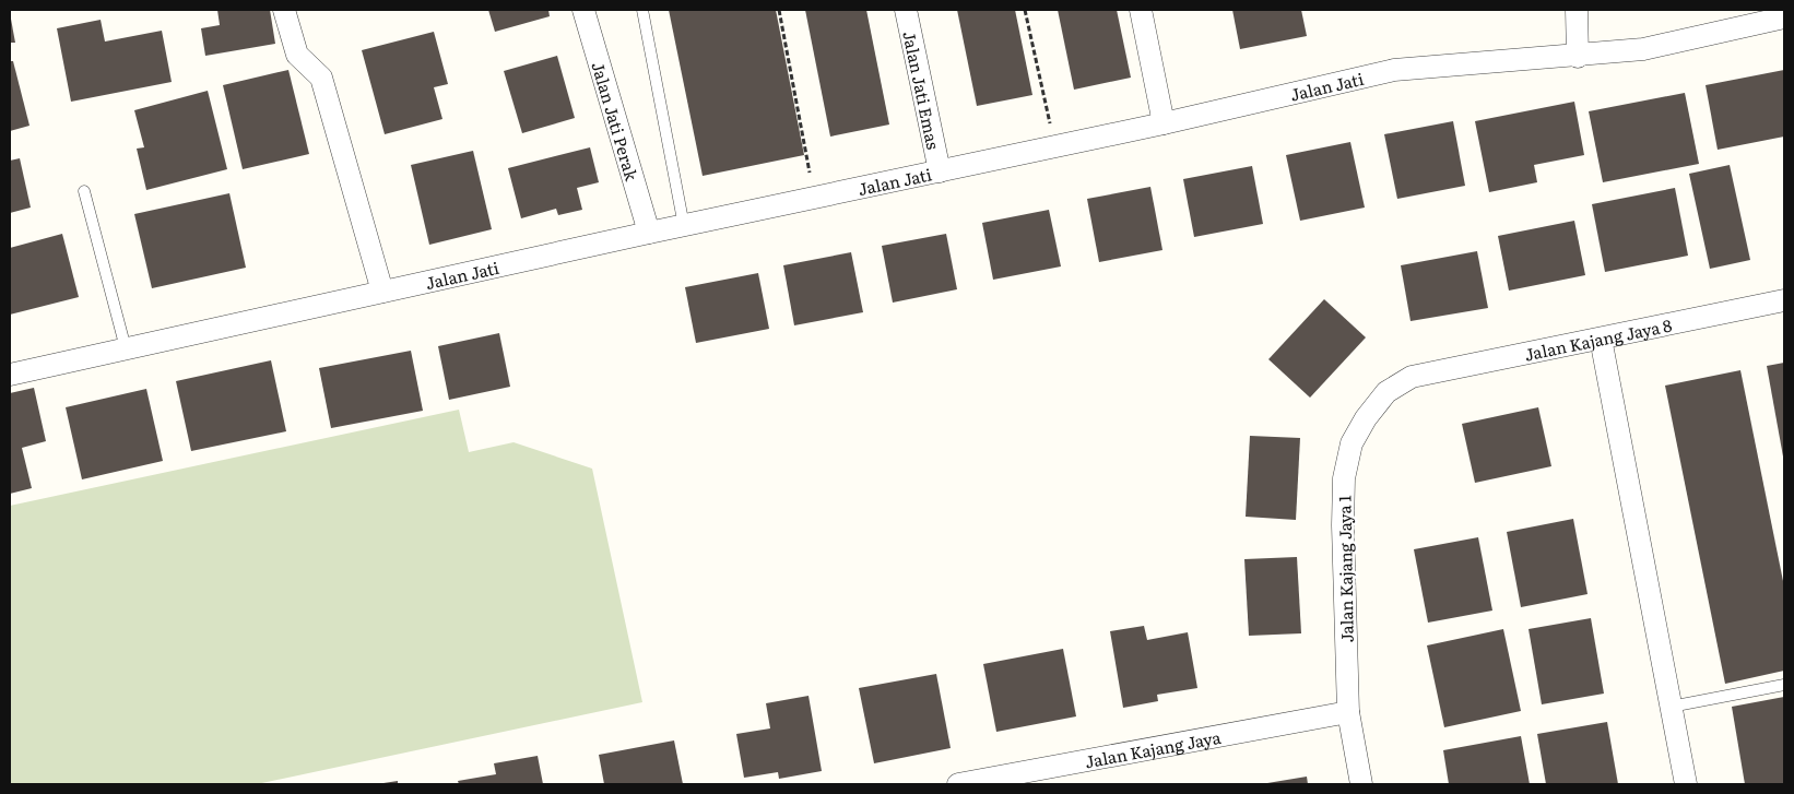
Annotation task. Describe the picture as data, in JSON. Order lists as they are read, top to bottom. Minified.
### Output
{"streets":{"street":["Jalan Jati","Jalan Jati Emas","Jalan Jati Perak","Jalan Kajang Jaya 8","Jalan Kajang Jaya 1","Jalan Kajang Jaya"]},"crossings":[["Jalan Jati","Jalan Jati Emas"],["Jalan Jati","Jalan Jati Perak"],["Jalan Kajang Jaya 8","Jalan Kajang Jaya 1"],["Jalan Kajang Jaya 1","Jalan Kajang Jaya"]]}
